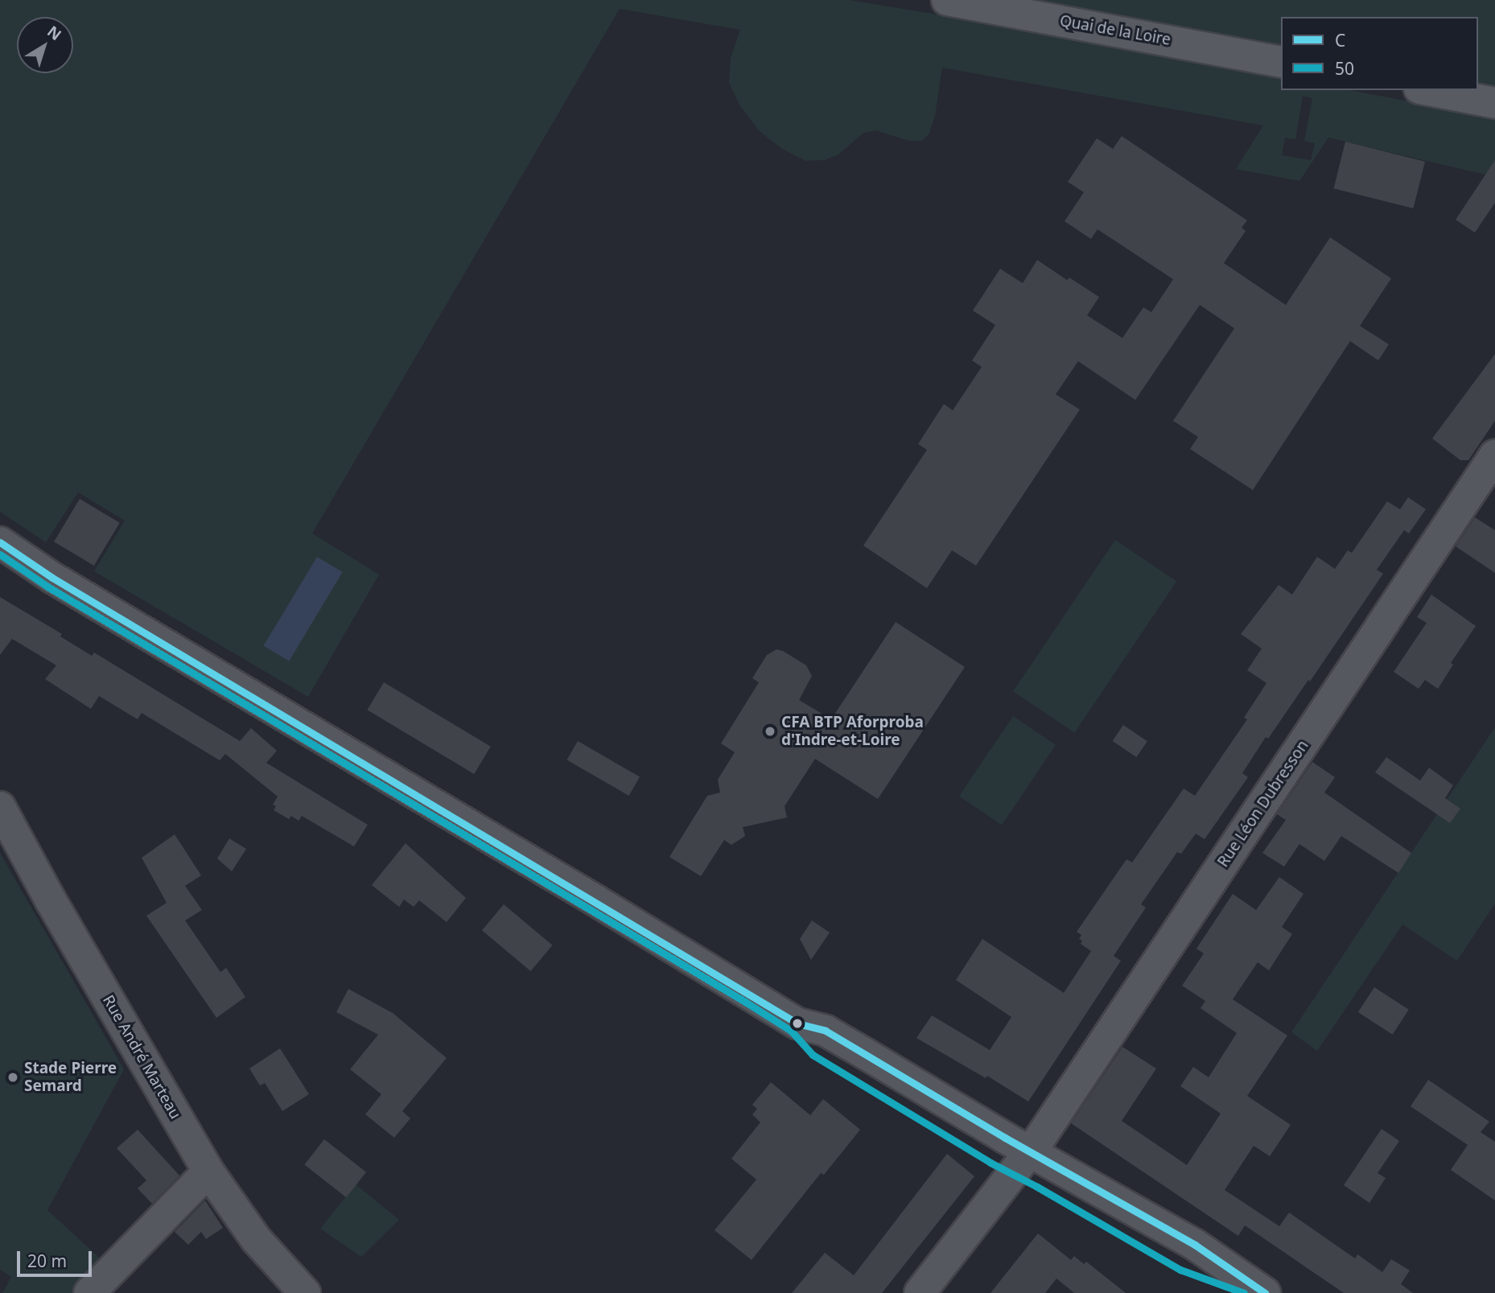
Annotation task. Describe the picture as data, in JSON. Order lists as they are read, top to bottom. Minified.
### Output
{"streets":{"main road":["Quai de la Loire"],"street":["Rue Léon Dubresson","Rue André Marteau"]},"places":["CFA BTP Aforproba d'Indre-et-Loire","Stade Pierre Semard"],"lines":["transit line C","transit line 50"],"legend":["C","50"],"scale_bar":"20 m","north":"top right"}
